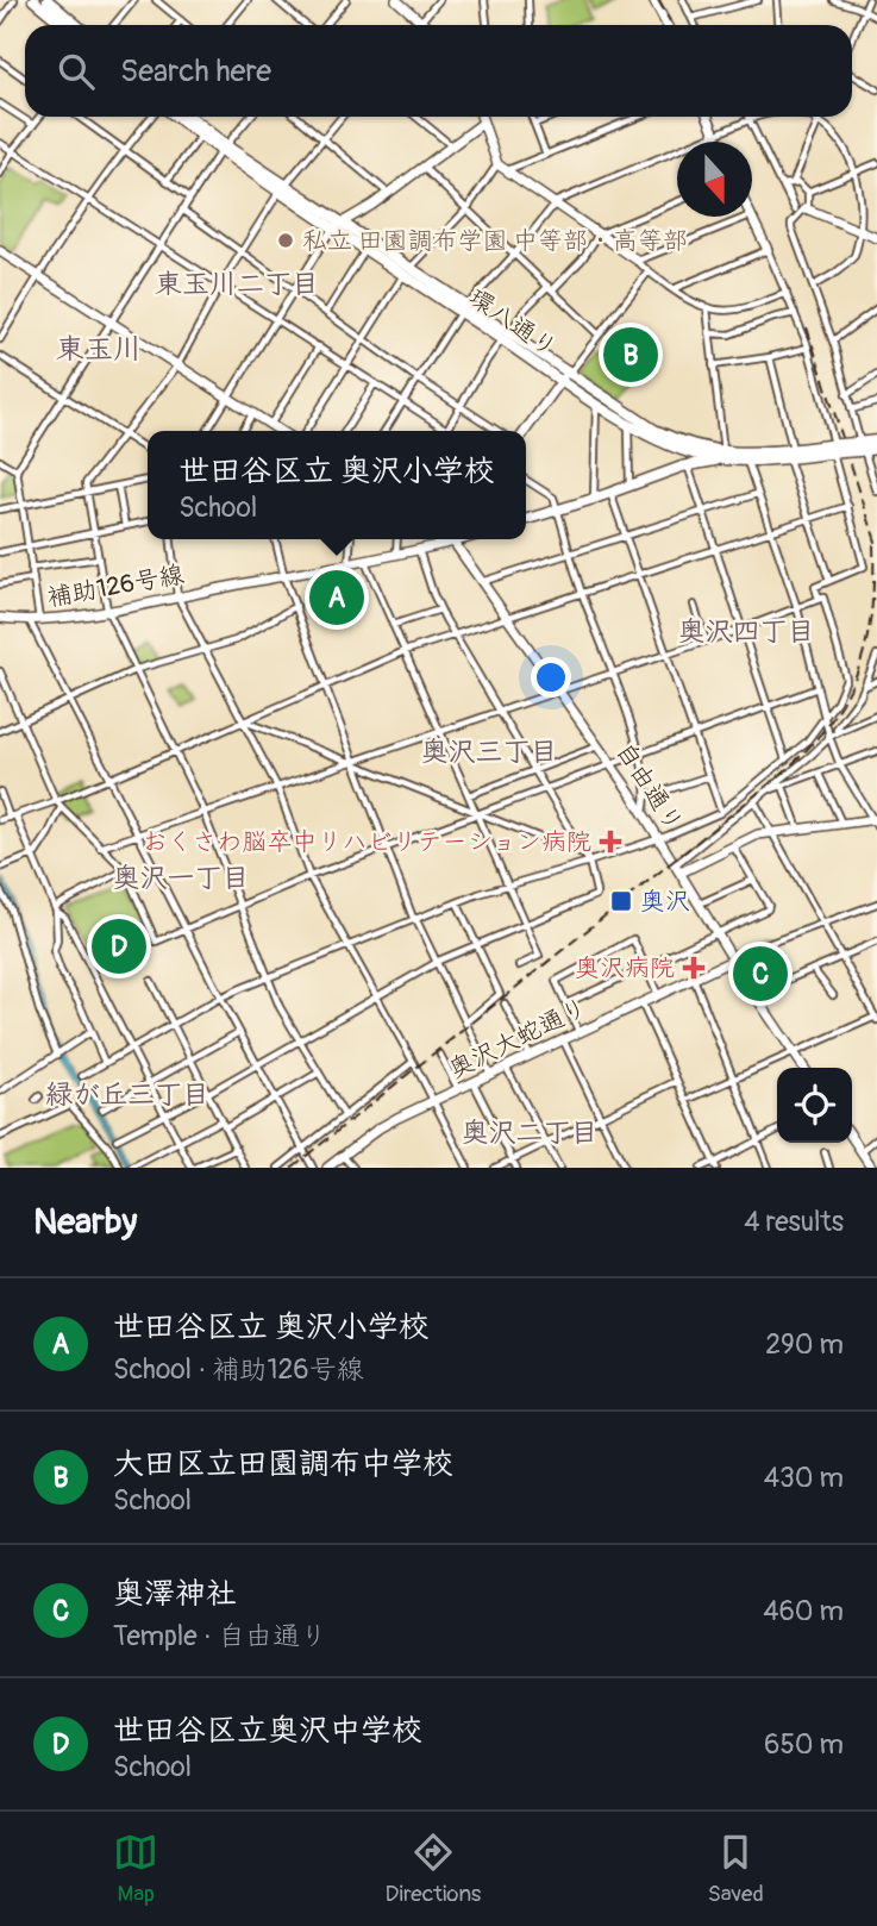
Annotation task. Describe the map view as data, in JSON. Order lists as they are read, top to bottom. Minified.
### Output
{"streets":{"main road":["環八通り"],"street":["補助126号線","自由通り","奥沢大蛇通り"]},"crossings":[["自由通り","奥沢大蛇通り"]],"districts":["東玉川二丁目","東玉川","奥沢四丁目","奥沢三丁目","奥沢一丁目","緑が丘三丁目","奥沢二丁目"],"places":{"other":["私立 田園調布学園 中等部・高等部"],"health":["おくさわ脳卒中リハビリテーション病院","奥沢病院"],"transit":["奥沢"]},"north":"bottom","page":{"search":"Search here","pins":["B","A","D","C"],"popup":["世田谷区立 奥沢小学校","School"],"heading":["Nearby","4 results"],"list":[{"mark":"A","name":"世田谷区立 奥沢小学校","note":"School · 補助126号線","value":"290 m"},{"mark":"B","name":"大田区立田園調布中学校","note":"School","value":"430 m"},{"mark":"C","name":"奥澤神社","note":"Temple · 自由通り","value":"460 m"},{"mark":"D","name":"世田谷区立奥沢中学校","note":"School","value":"650 m"}],"nav":["Map","Directions","Saved"]}}
